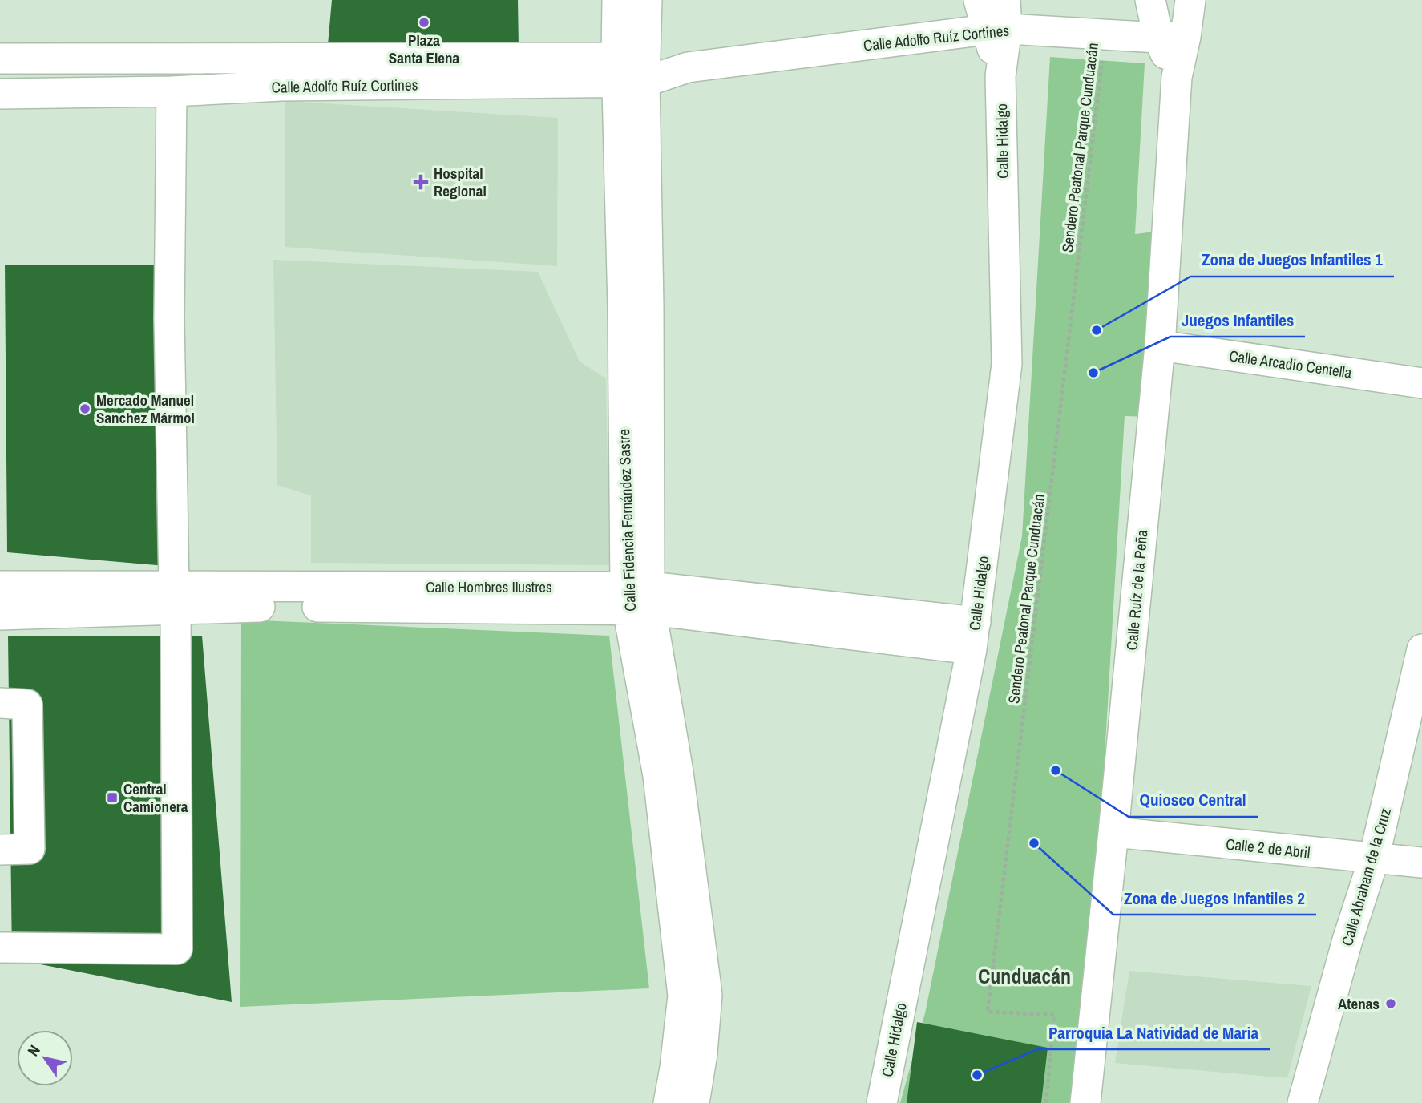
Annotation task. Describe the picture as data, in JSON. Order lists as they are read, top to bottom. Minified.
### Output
{"streets":{"street":["Calle Adolfo Ruíz Cortines","Calle Hidalgo","Calle Arcadio Centella","Calle Fidencia Fernández Sastre","Calle Hombres Ilustres","Calle Ruíz de la Peña","Calle 2 de Abril","Calle Abraham de la Cruz"],"path":["Sendero Peatonal Parque Cunduacán"]},"crossings":[["Calle Adolfo Ruíz Cortines","Calle Hidalgo"],["Calle Adolfo Ruíz Cortines","Sendero Peatonal Parque Cunduacán"],["Calle Adolfo Ruíz Cortines","Calle Fidencia Fernández Sastre"],["Calle Adolfo Ruíz Cortines","Calle Ruíz de la Peña"],["Calle Hidalgo","Calle Hombres Ilustres"],["Calle Arcadio Centella","Calle Ruíz de la Peña"],["Calle Fidencia Fernández Sastre","Calle Hombres Ilustres"],["Calle Ruíz de la Peña","Calle 2 de Abril"],["Calle 2 de Abril","Calle Abraham de la Cruz"]],"districts":["Cunduacán"],"places":{"other":["Plaza Santa Elena","Zona de Juegos Infantiles 1","Juegos Infantiles","Mercado Manuel Sanchez Mármol","Quiosco Central","Zona de Juegos Infantiles 2","Atenas","Parroquia La Natividad de Maria"],"health":["Hospital Regional"],"transit":["Central Camionera"]},"north":"top left"}
